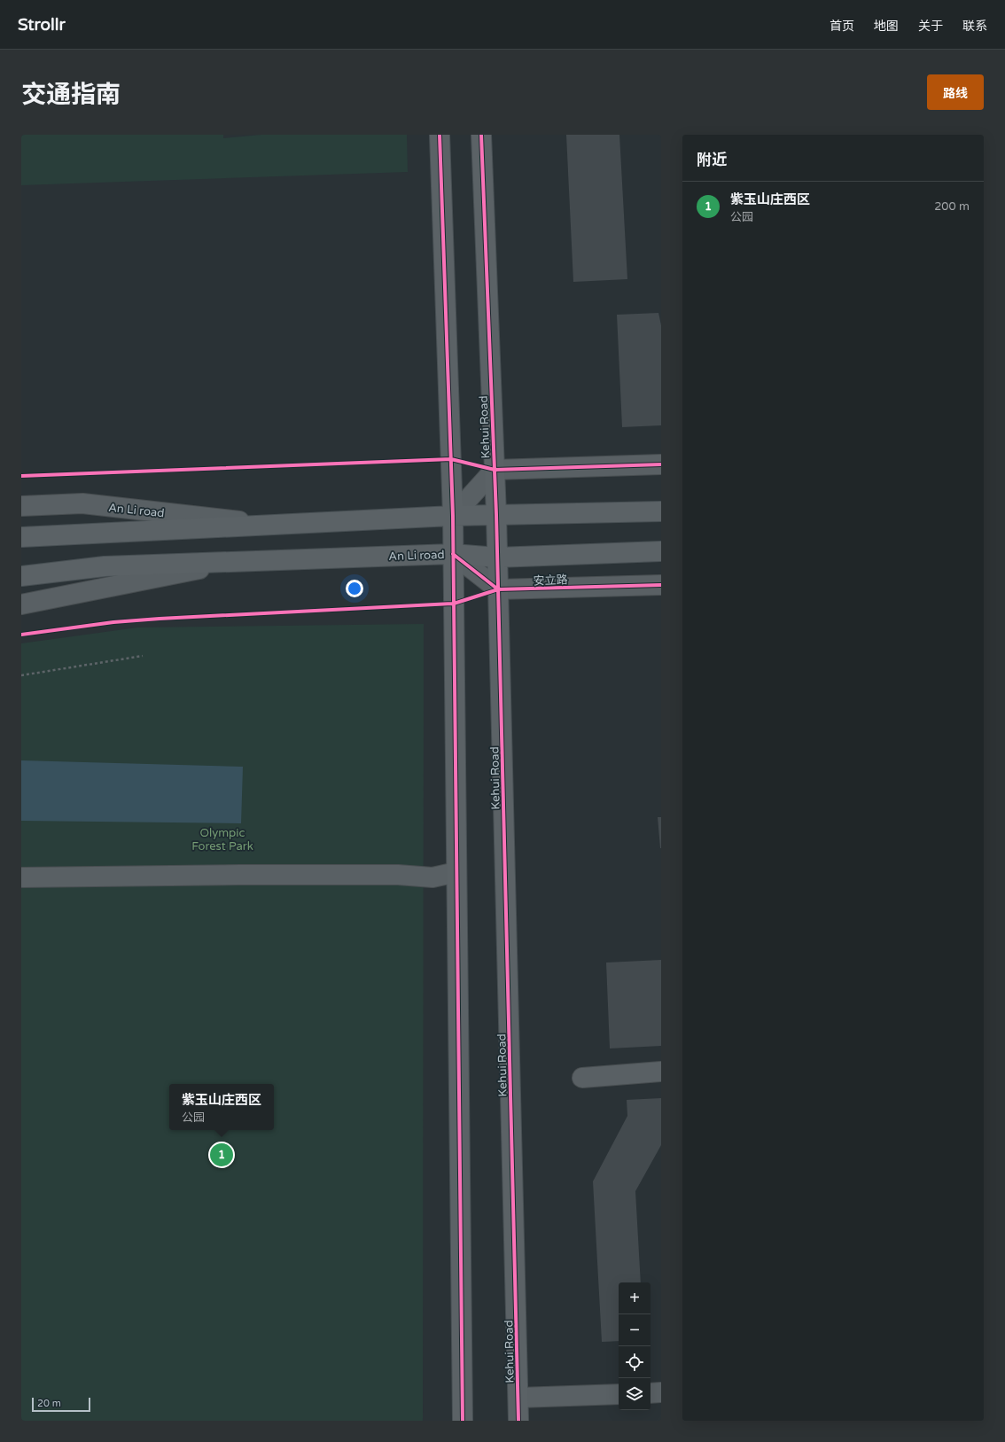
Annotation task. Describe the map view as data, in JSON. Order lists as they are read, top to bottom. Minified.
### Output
{"streets":{"main road":["Kehui Road","An Li road"],"street":["安立路"]},"crossings":[["Kehui Road","An Li road"],["Kehui Road","安立路"]],"parks":["Olympic Forest Park"],"scale_bar":"20 m","page":{"header":"Strollr","nav":["首页","地图","关于","联系"],"title":"交通指南","buttons":"路线","heading":"附近","list":[{"mark":"1","name":"紫玉山庄西区","note":"公园","value":"200 m"}],"popup":["紫玉山庄西区","公园"],"pins":"1","map_buttons":["+","−"],"scale":"20 m"}}
